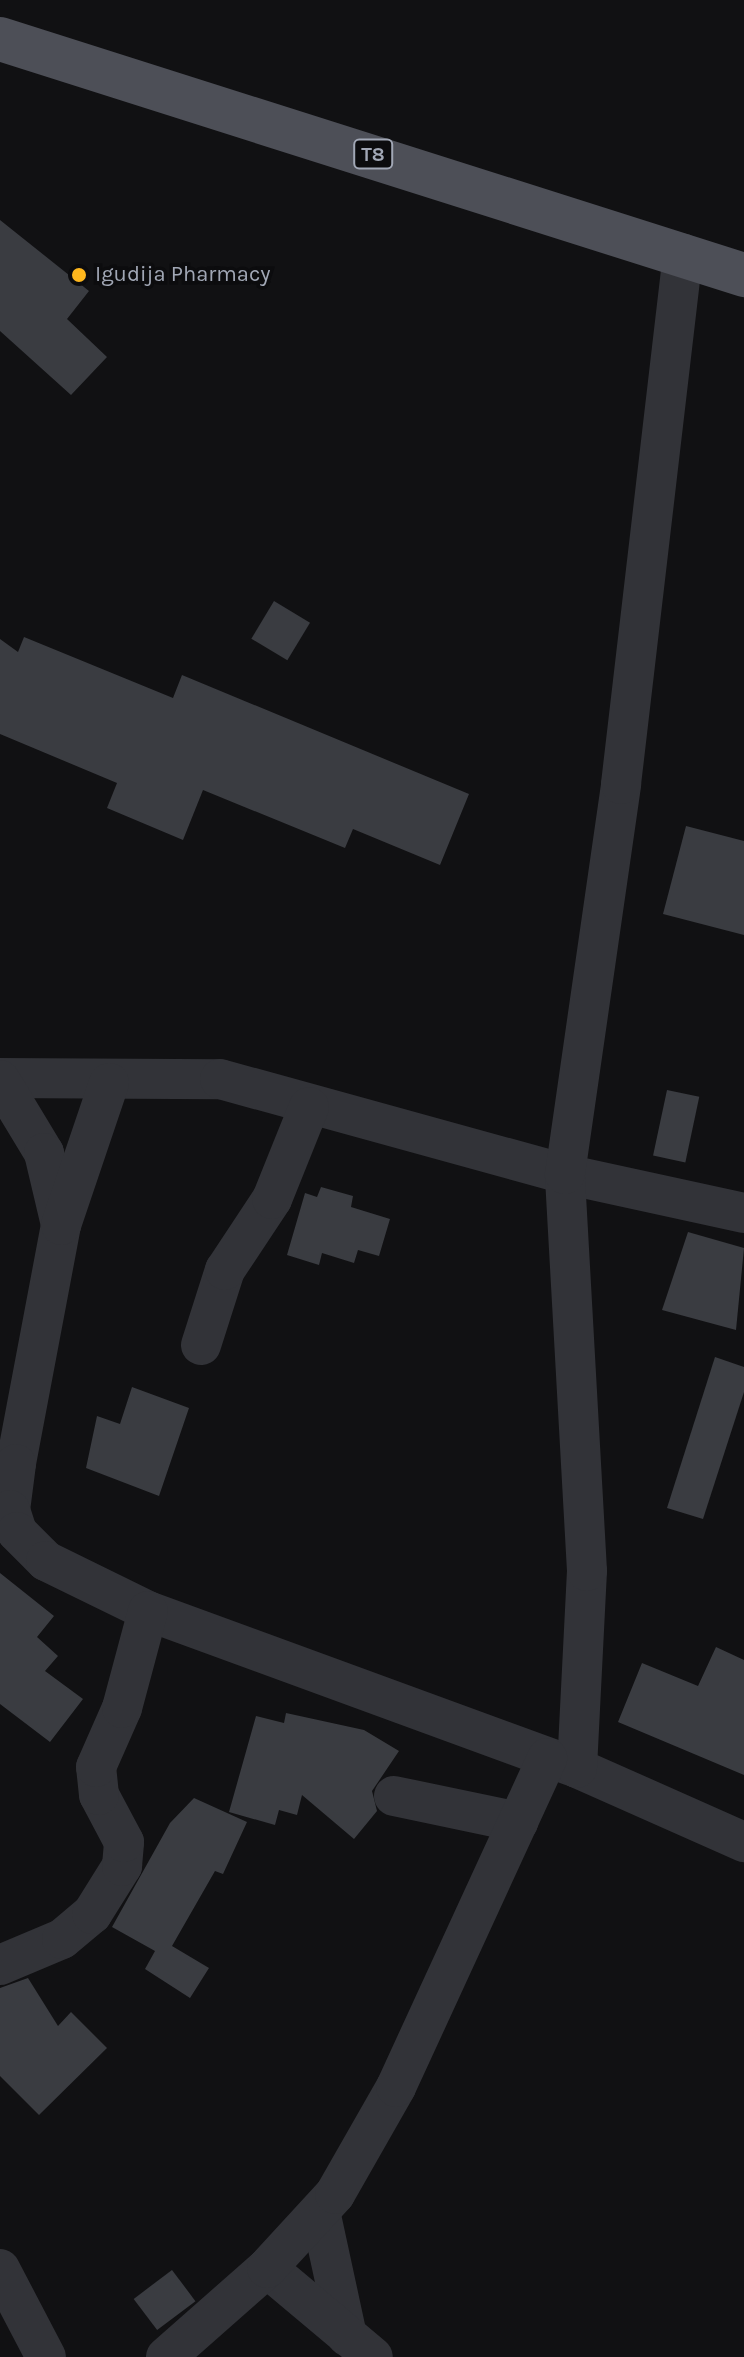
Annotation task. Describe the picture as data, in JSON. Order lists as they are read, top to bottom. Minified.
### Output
{"streets":{"main road":["T8"]},"places":["Igudija Pharmacy"]}
